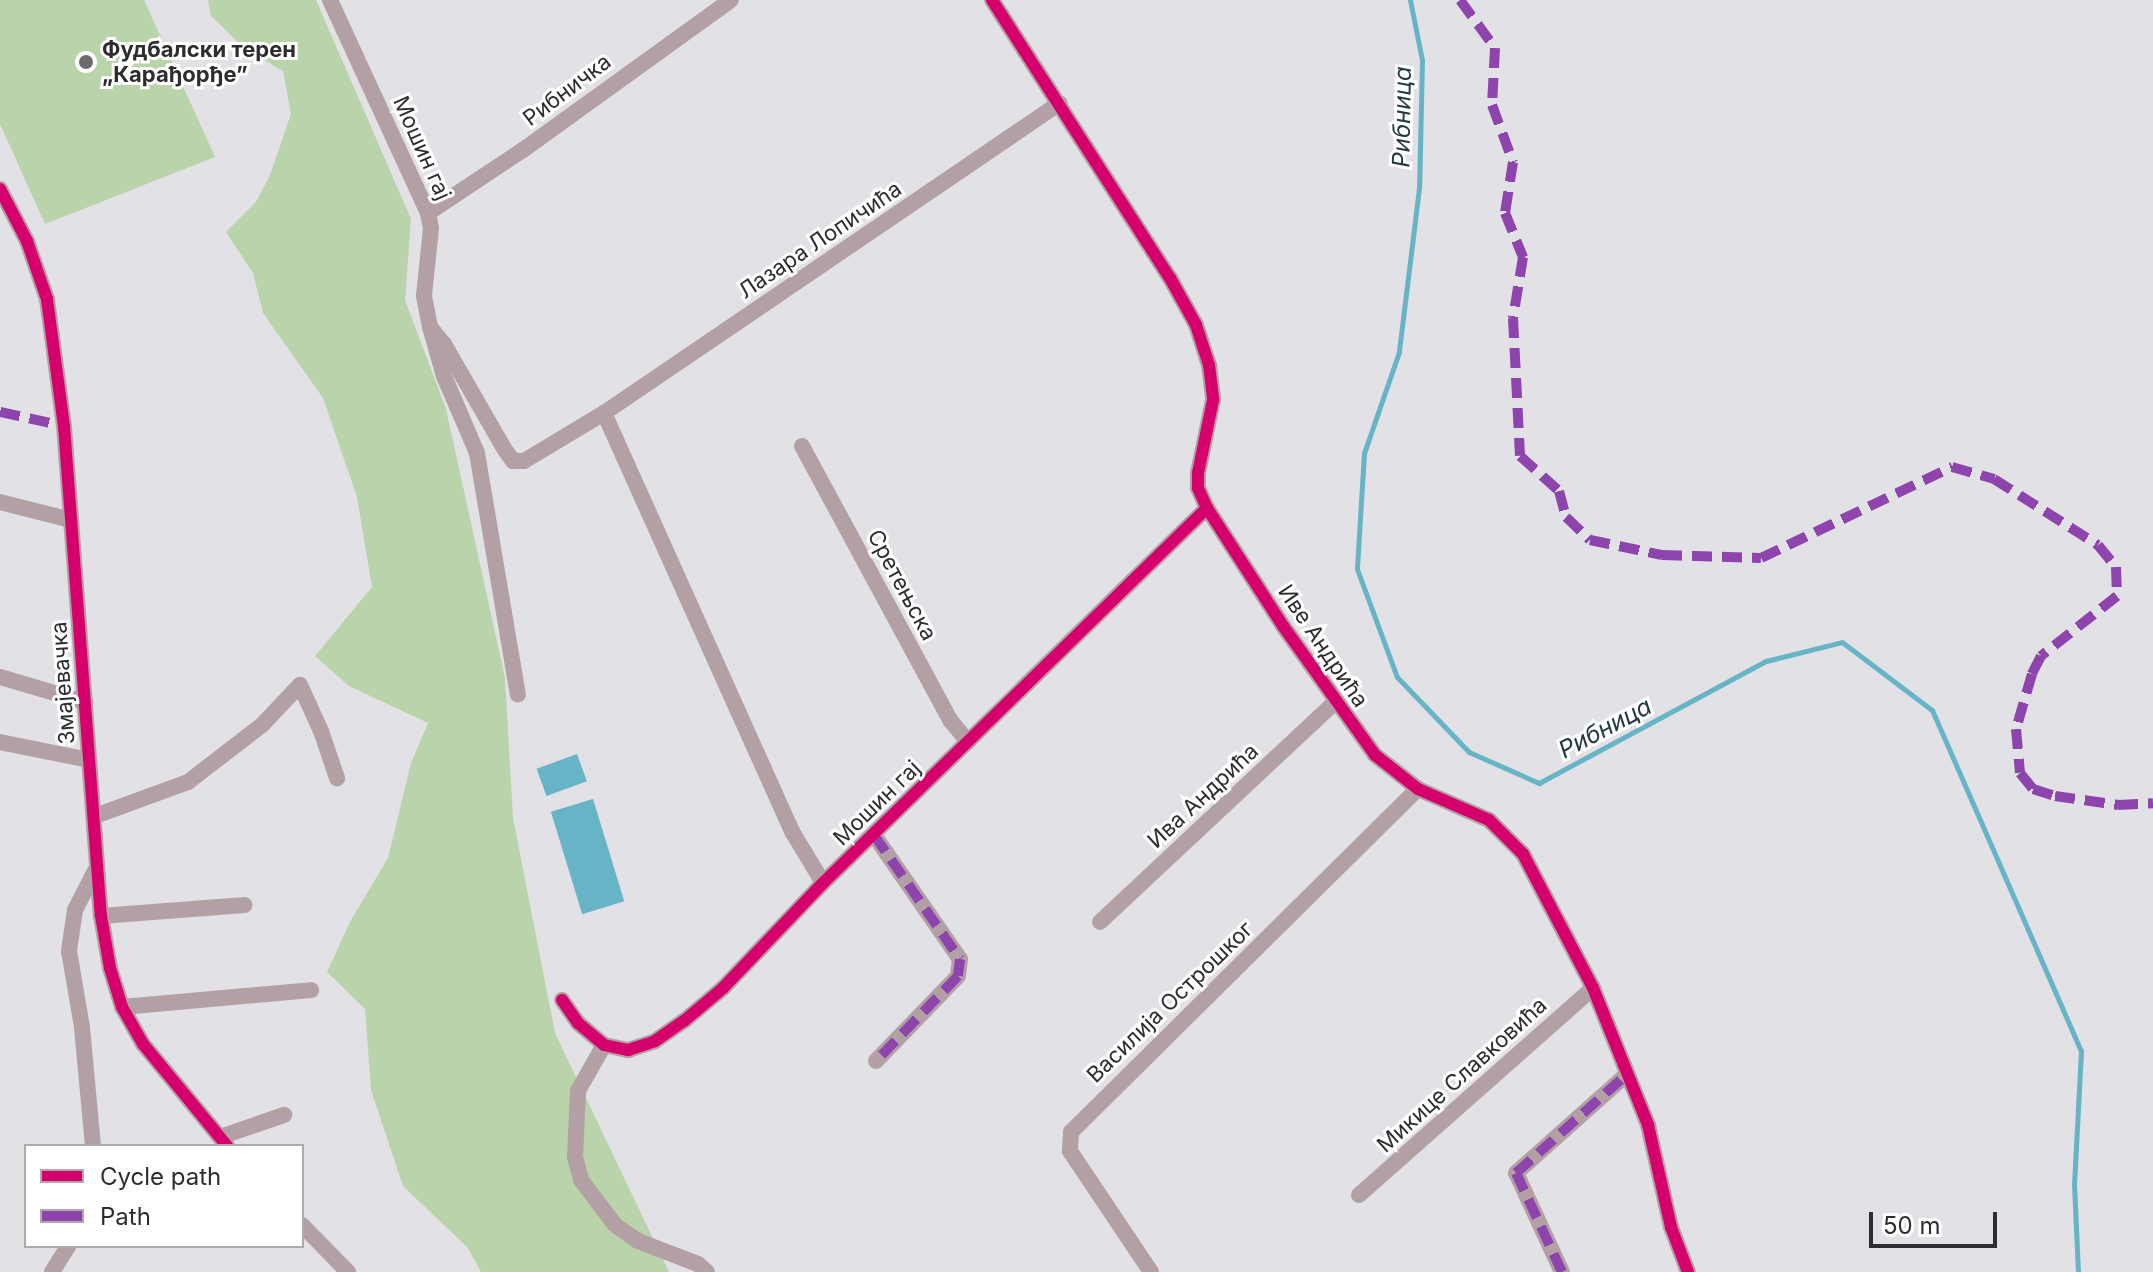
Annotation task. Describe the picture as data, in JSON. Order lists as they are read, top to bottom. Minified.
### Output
{"streets":{"street":["Рибничка","Мошин гај","Лазара Лопичића","Сретењска","Иве Андрића","Змајевачка","Ива Андрића","Василија Острошког","Микице Славковића"]},"crossings":[["Рибничка","Мошин гај"],["Мошин гај","Лазара Лопичића"],["Мошин гај","Сретењска"],["Мошин гај","Иве Андрића"],["Лазара Лопичића","Иве Андрића"],["Иве Андрића","Ива Андрића"],["Иве Андрића","Василија Острошког"],["Иве Андрића","Микице Славковића"]],"water":["Рибница"],"places":["Фудбалски терен „Карађорђе”"],"legend":["Cycle path","Path"],"scale_bar":"50 m"}
